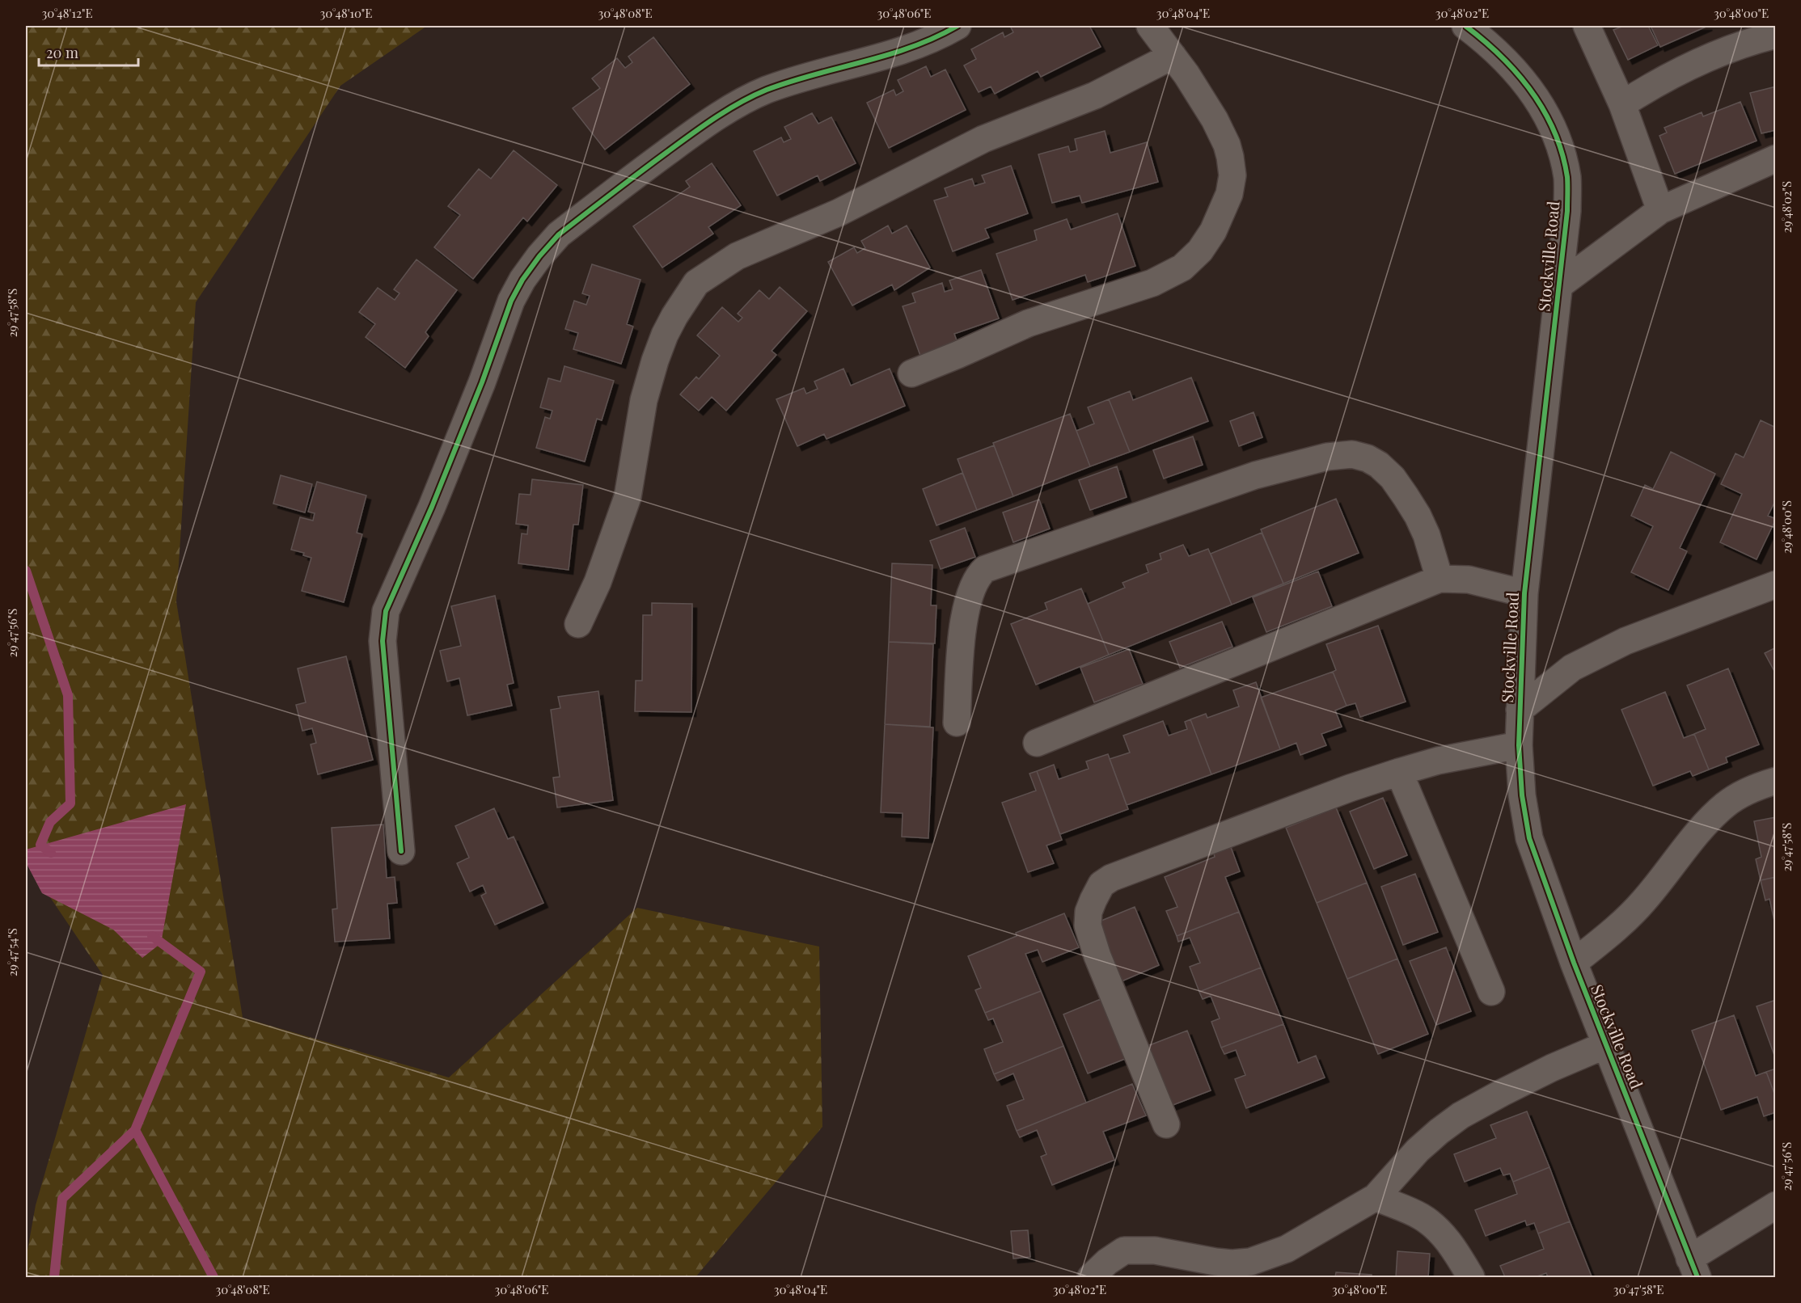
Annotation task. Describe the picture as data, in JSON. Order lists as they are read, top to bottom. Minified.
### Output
{"streets":{"street":["Stockville Road"]},"scale_bar":"20 m","coordinates":["30°48'12\"E","30°48'10\"E","30°48'08\"E","30°48'06\"E","30°48'04\"E","30°48'02\"E","30°48'00\"E","29°48'02\"S","29°47'58\"S","29°48'00\"S","29°47'56\"S","29°47'54\"S","30°47'58\"E"]}
